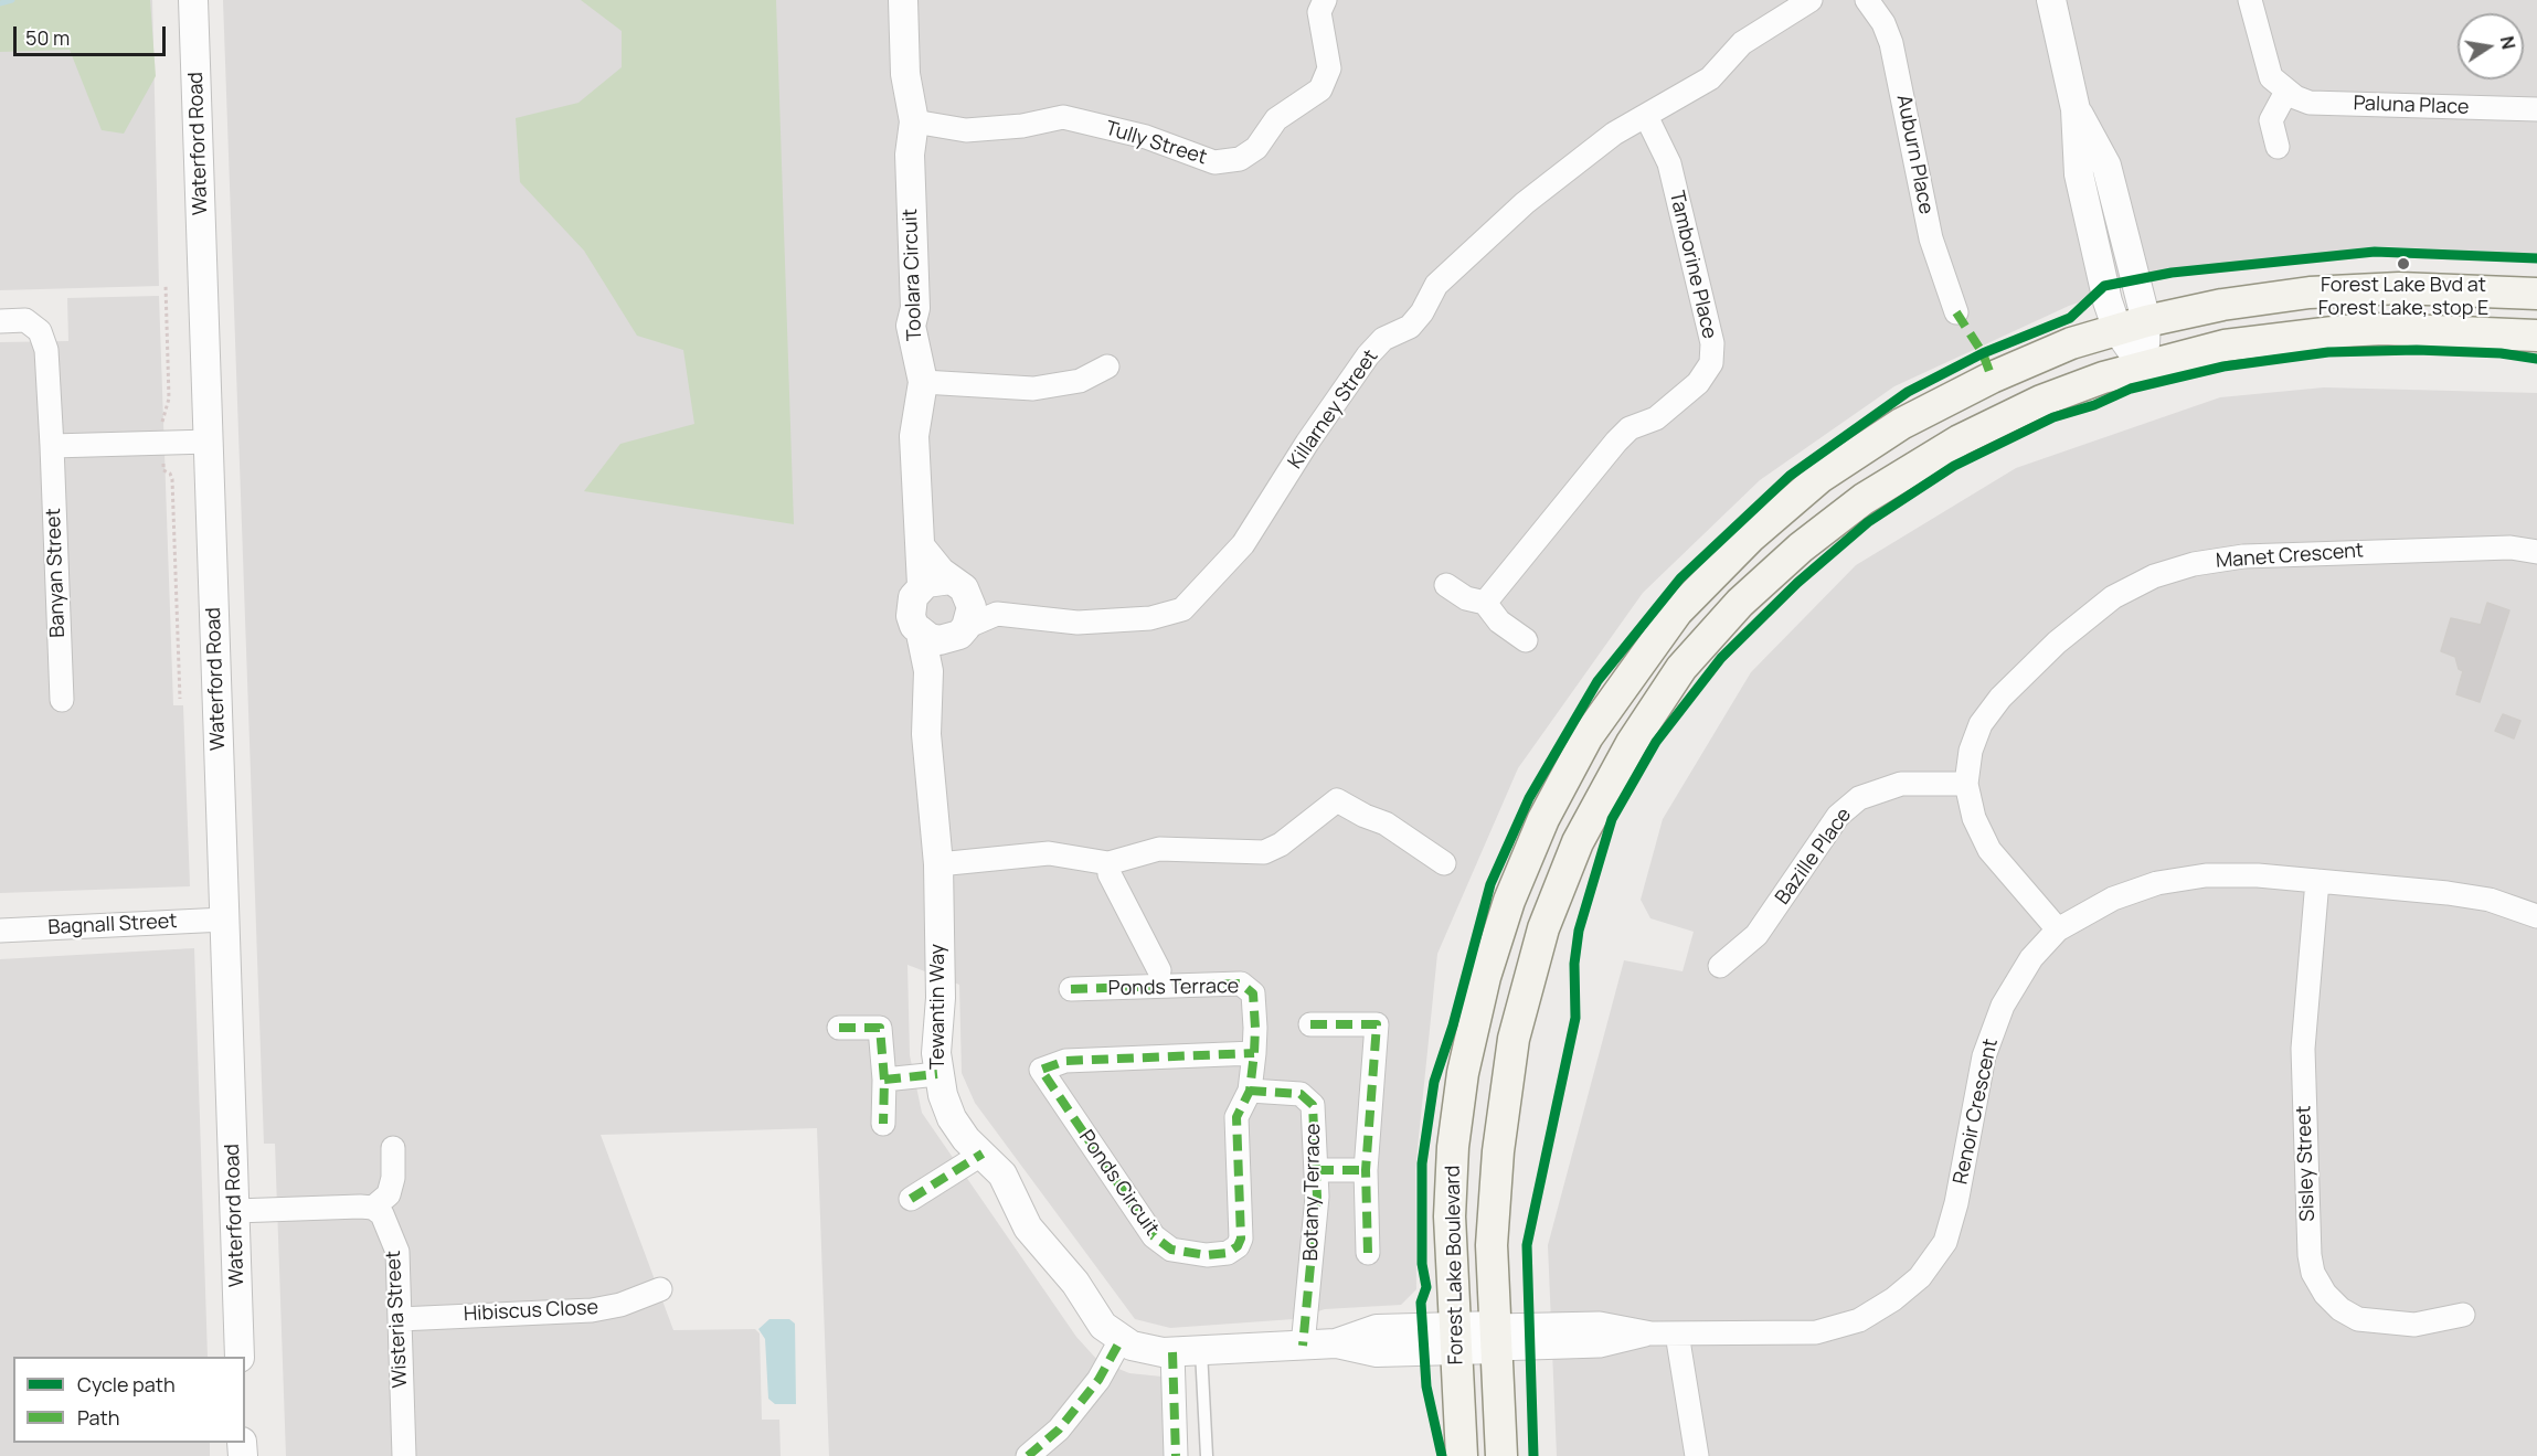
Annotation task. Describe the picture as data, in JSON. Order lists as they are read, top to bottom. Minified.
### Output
{"streets":{"main road":["Forest Lake Boulevard"],"street":["Paluna Place","Waterford Road","Tully Street","Auburn Place","Tamborine Place","Toolara Circuit","Killarney Street","Manet Crescent","Banyan Street","Bazille Place","Bagnall Street","Ponds Terrace","Tewantin Way","Renoir Crescent","Sisley Street","Ponds Circuit","Botany Terrace","Hibiscus Close","Wisteria Street"]},"crossings":[["Waterford Road","Bagnall Street"],["Tully Street","Toolara Circuit"],["Tamborine Place","Killarney Street"],["Toolara Circuit","Killarney Street"],["Toolara Circuit","Tewantin Way"],["Killarney Street","Tewantin Way"],["Manet Crescent","Bazille Place"],["Manet Crescent","Renoir Crescent"],["Ponds Terrace","Ponds Circuit"],["Tewantin Way","Renoir Crescent"],["Tewantin Way","Botany Terrace"],["Tewantin Way","Forest Lake Boulevard"],["Renoir Crescent","Sisley Street"],["Renoir Crescent","Forest Lake Boulevard"],["Ponds Circuit","Botany Terrace"],["Hibiscus Close","Wisteria Street"]],"places":["Forest Lake Bvd at Forest Lake, stop E"],"legend":["Cycle path","Path"],"scale_bar":"50 m","north":"right"}
